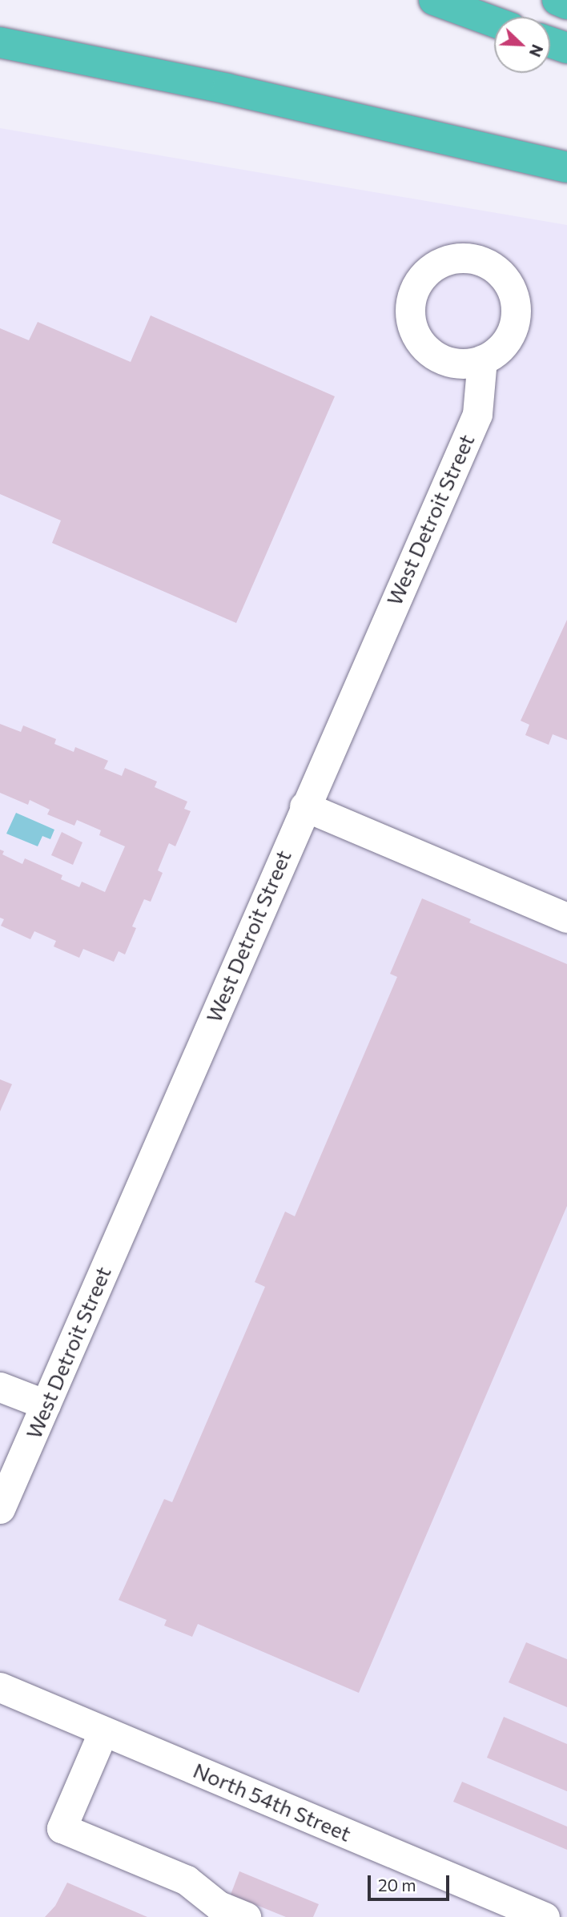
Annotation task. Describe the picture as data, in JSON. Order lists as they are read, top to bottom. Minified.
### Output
{"streets":{"street":["West Detroit Street","North 54th Street"]},"scale_bar":"20 m","north":"bottom right"}
